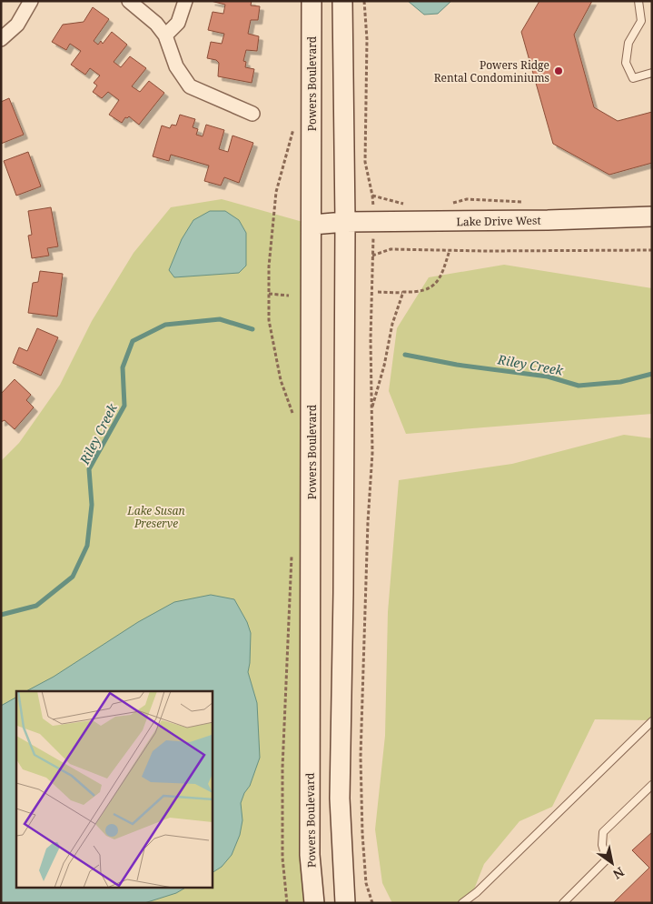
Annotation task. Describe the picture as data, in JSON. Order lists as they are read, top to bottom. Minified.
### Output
{"streets":{"main road":["Powers Boulevard","Lake Drive West"]},"crossings":[["Powers Boulevard","Lake Drive West"]],"water":["Riley Creek"],"parks":["Lake Susan Preserve"],"places":["Powers Ridge Rental Condominiums"],"north":"bottom right"}
